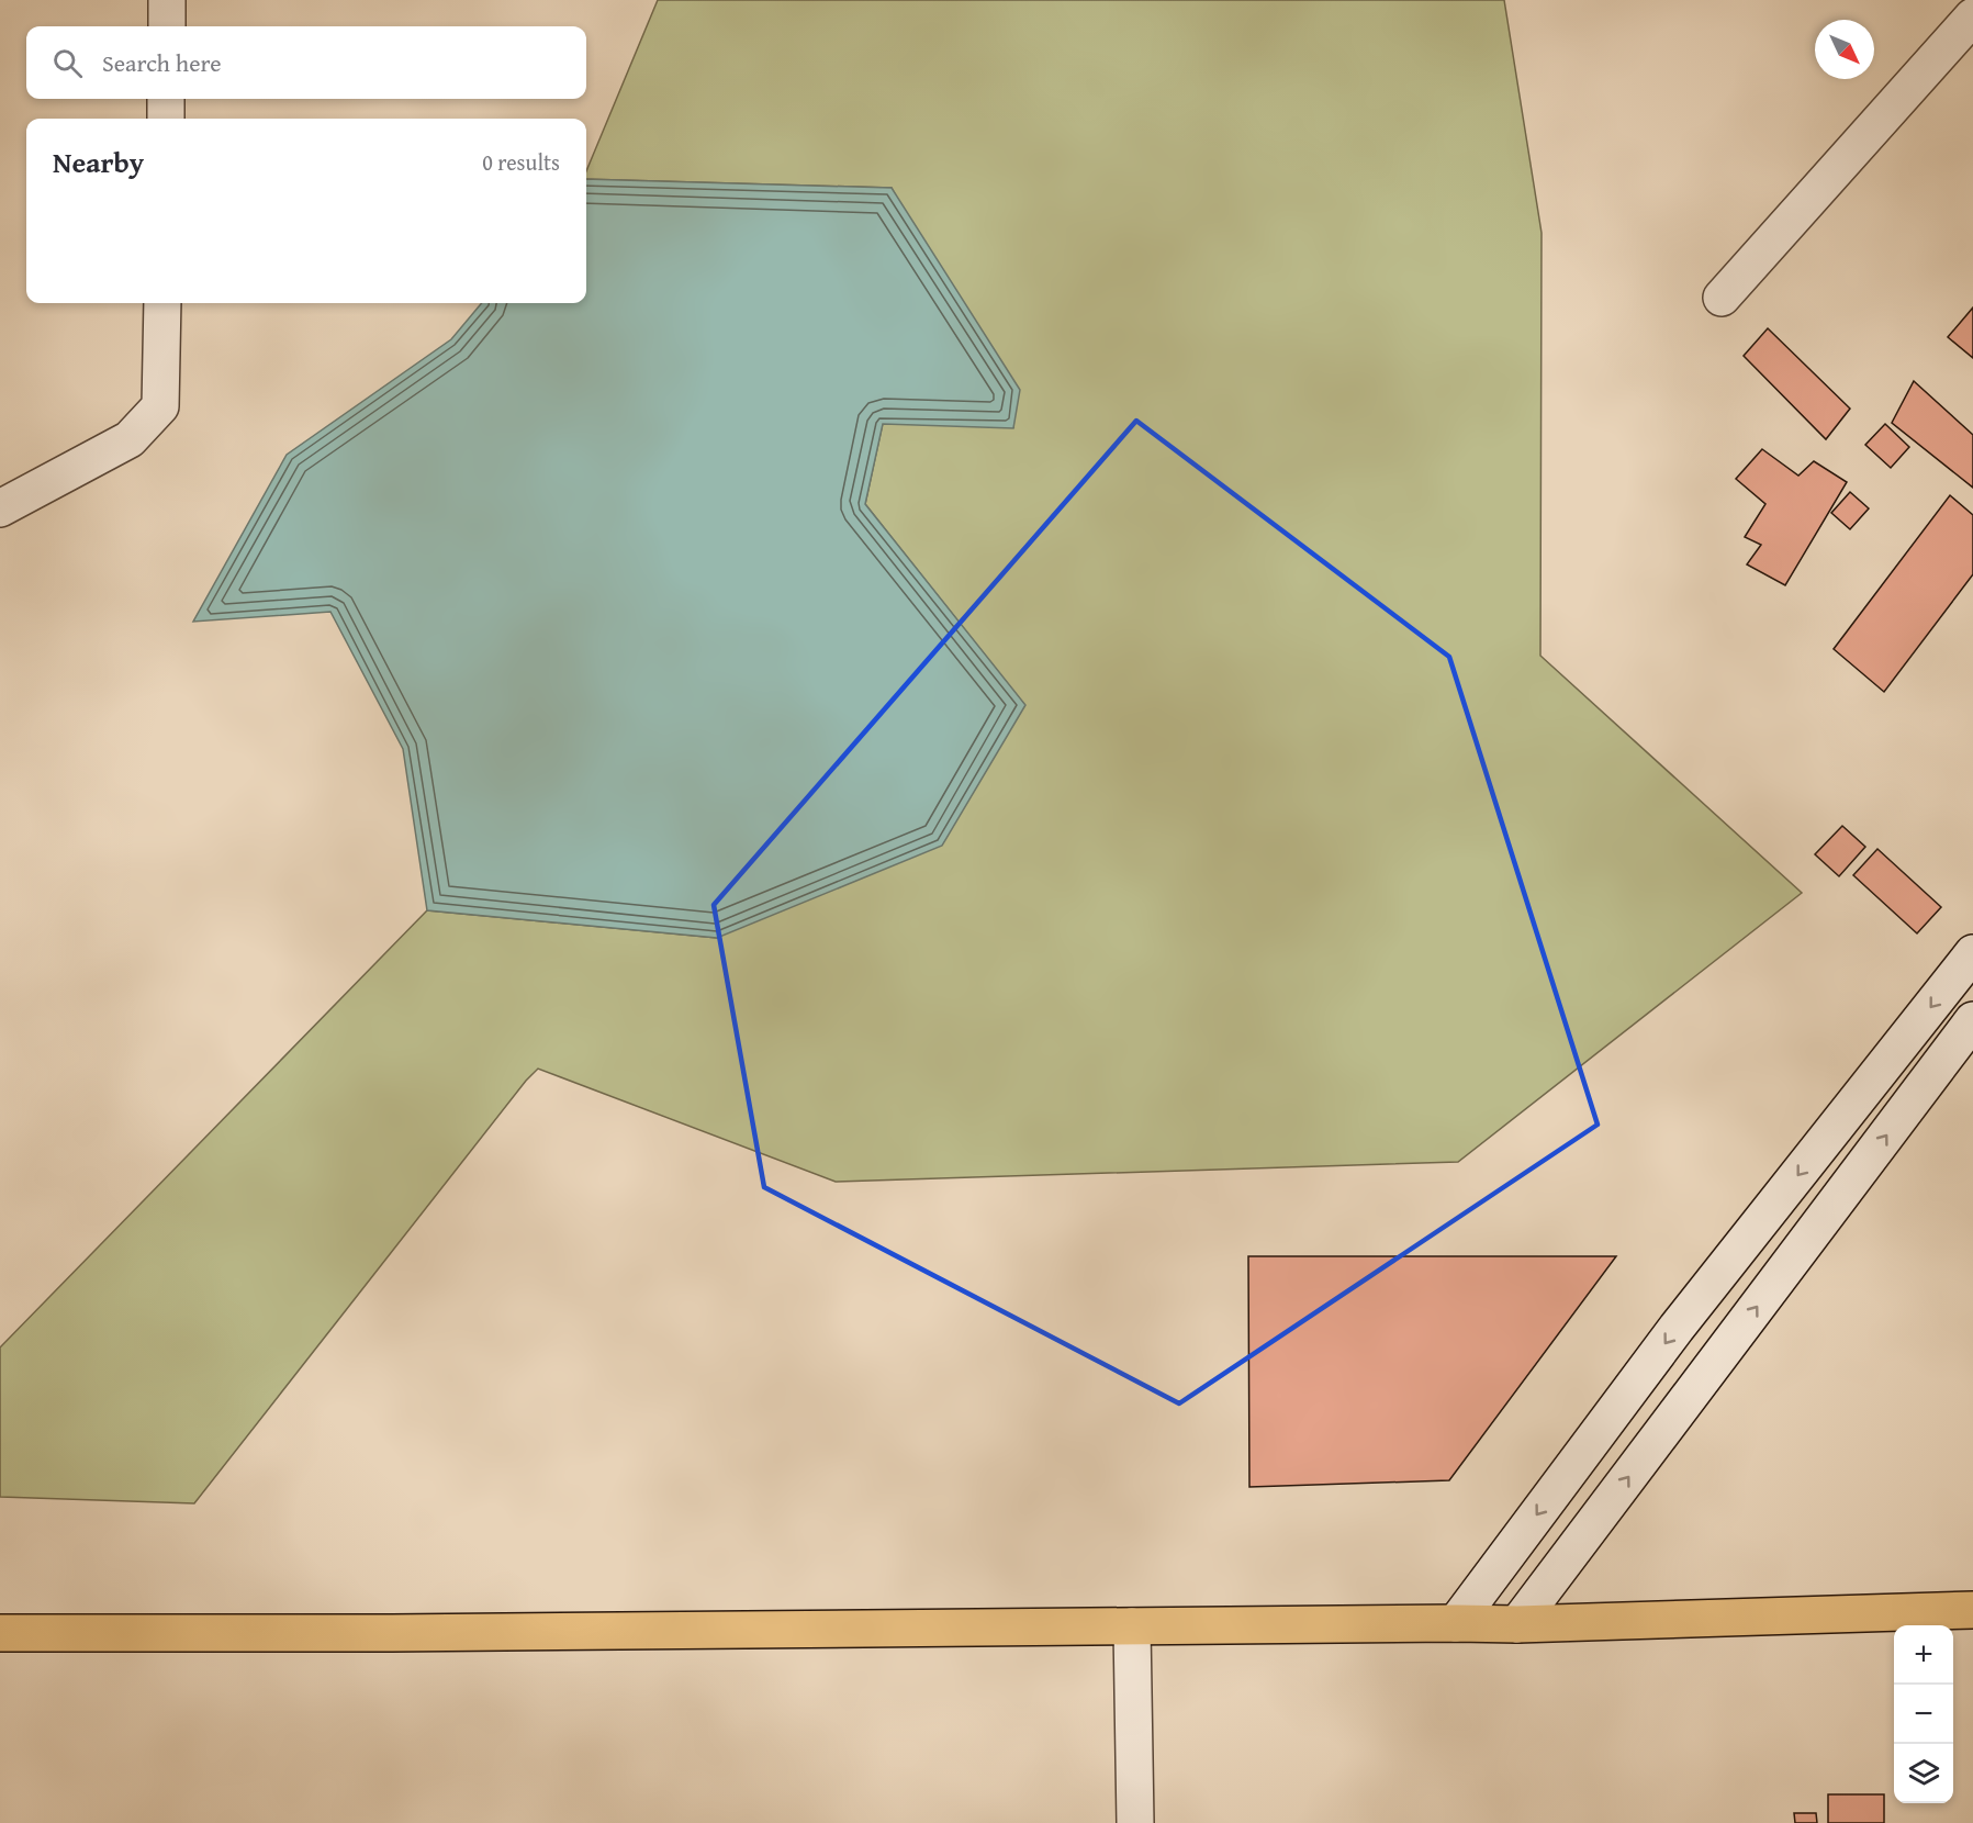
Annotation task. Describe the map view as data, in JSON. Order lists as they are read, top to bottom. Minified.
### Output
{"north":"bottom right","page":{"search":"Search here","heading":["Nearby","0 results"],"map_buttons":["+","−"]}}
